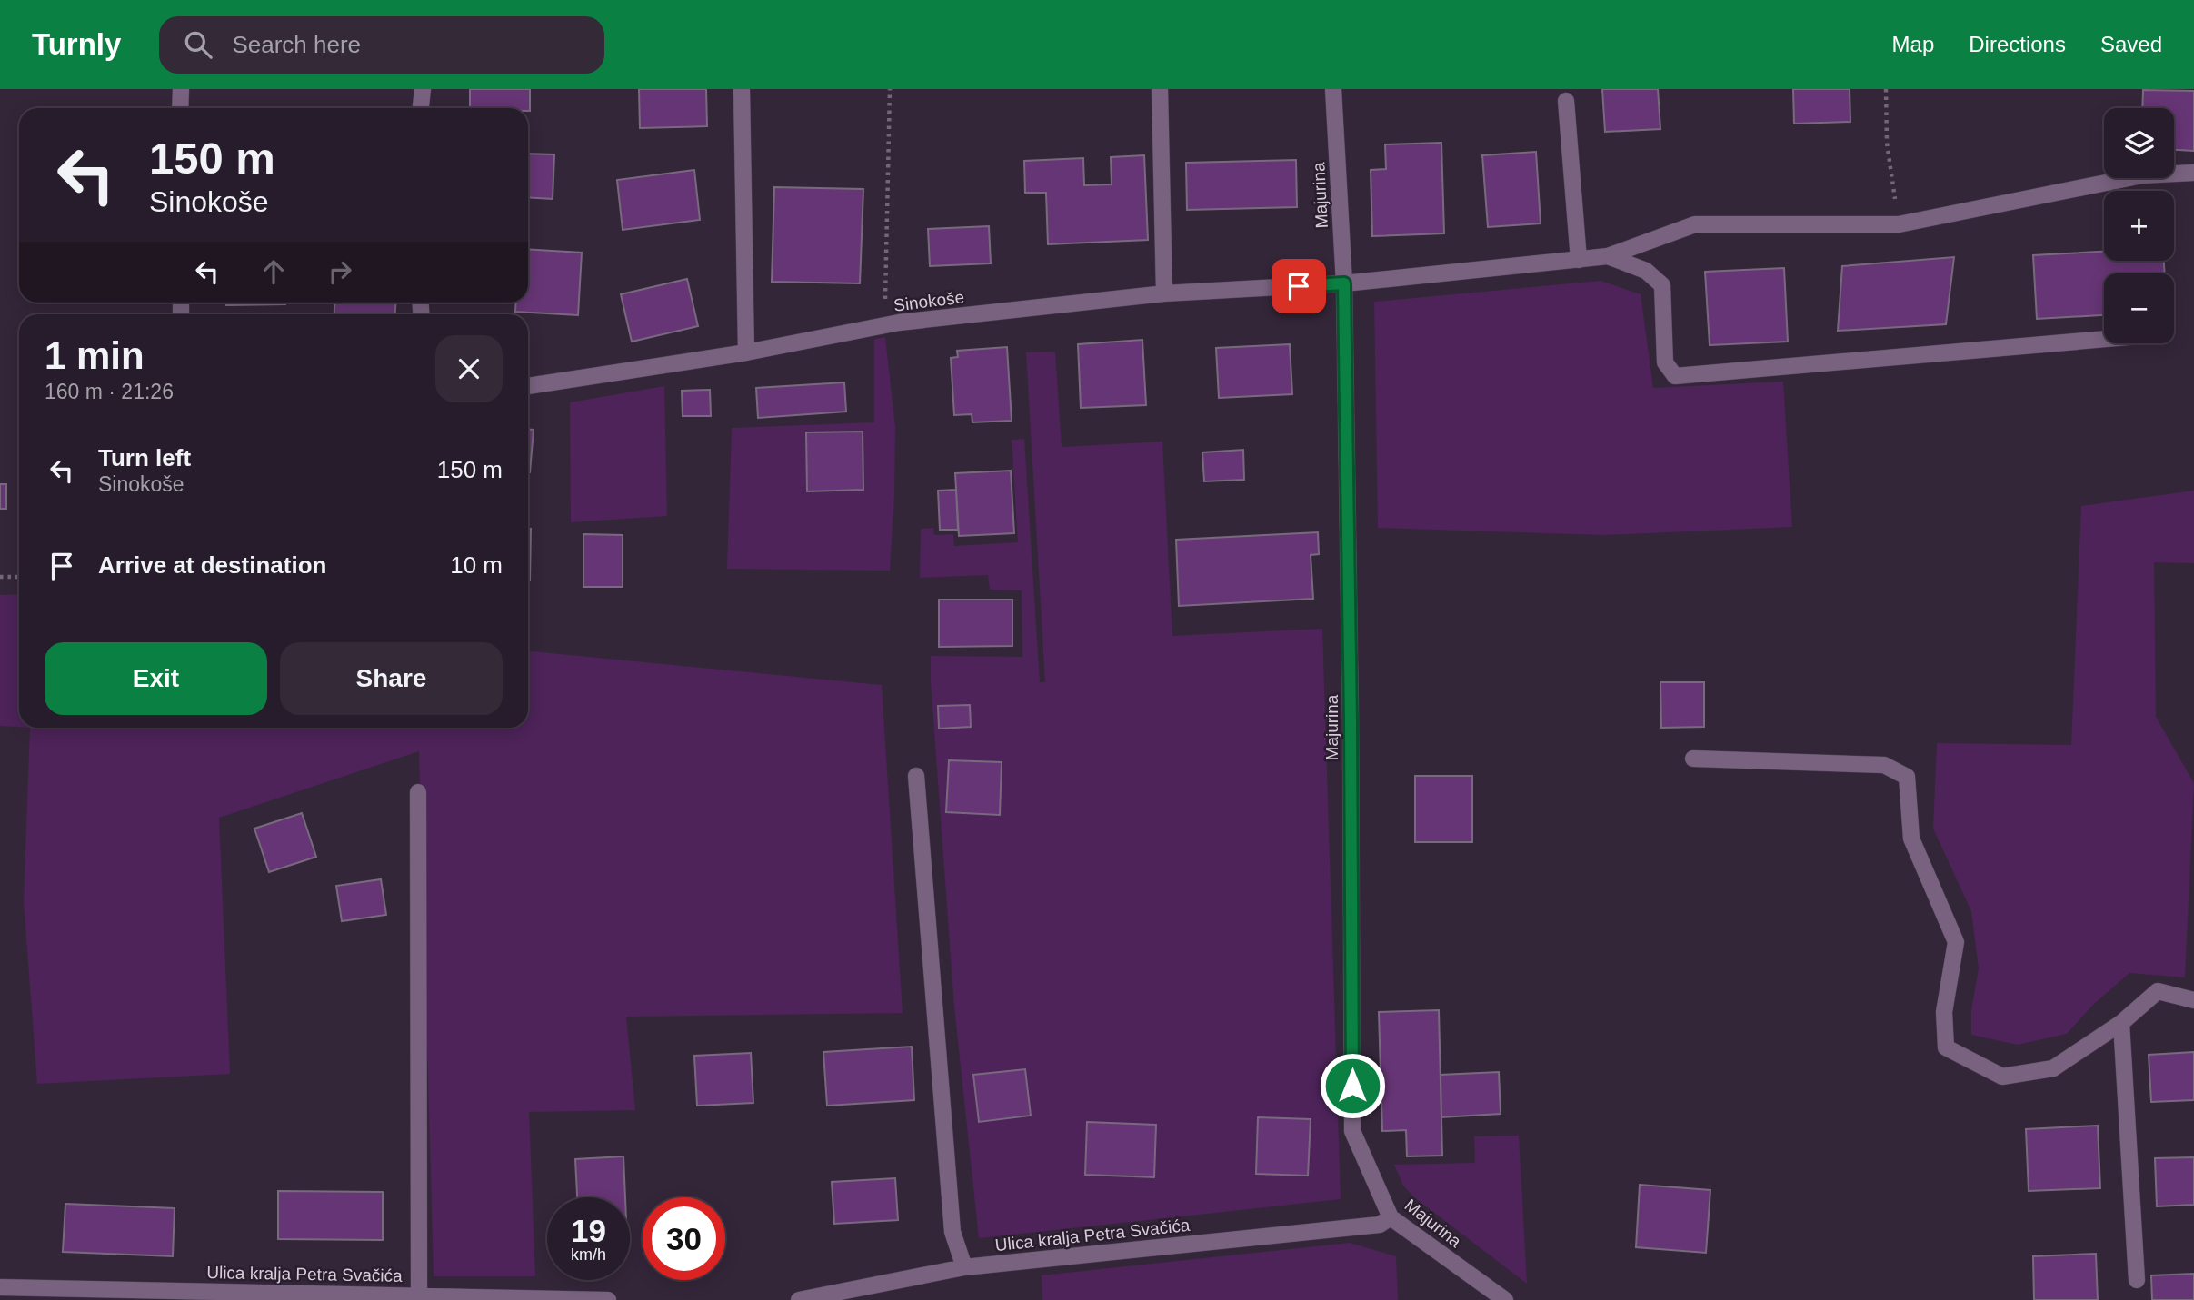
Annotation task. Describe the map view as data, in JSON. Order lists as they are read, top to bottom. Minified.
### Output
{"streets":{"street":["Majurina","Sinokoše","Ulica kralja Petra Svačića"]},"crossings":[["Majurina","Sinokoše"],["Majurina","Ulica kralja Petra Svačića"]],"page":{"header":"Turnly","search":"Search here","nav":["Map","Directions","Saved"],"map_buttons":["+","−"],"turn":["150 m","Sinokoše"],"heading":["1 min","160 m · 21:26"],"list":[{"name":"Turn left","note":"Sinokoše","value":"150 m"},{"name":"Arrive at destination","value":"10 m"}],"buttons":["Exit","Share"],"speed":"19 km/h","limit":"30"}}
